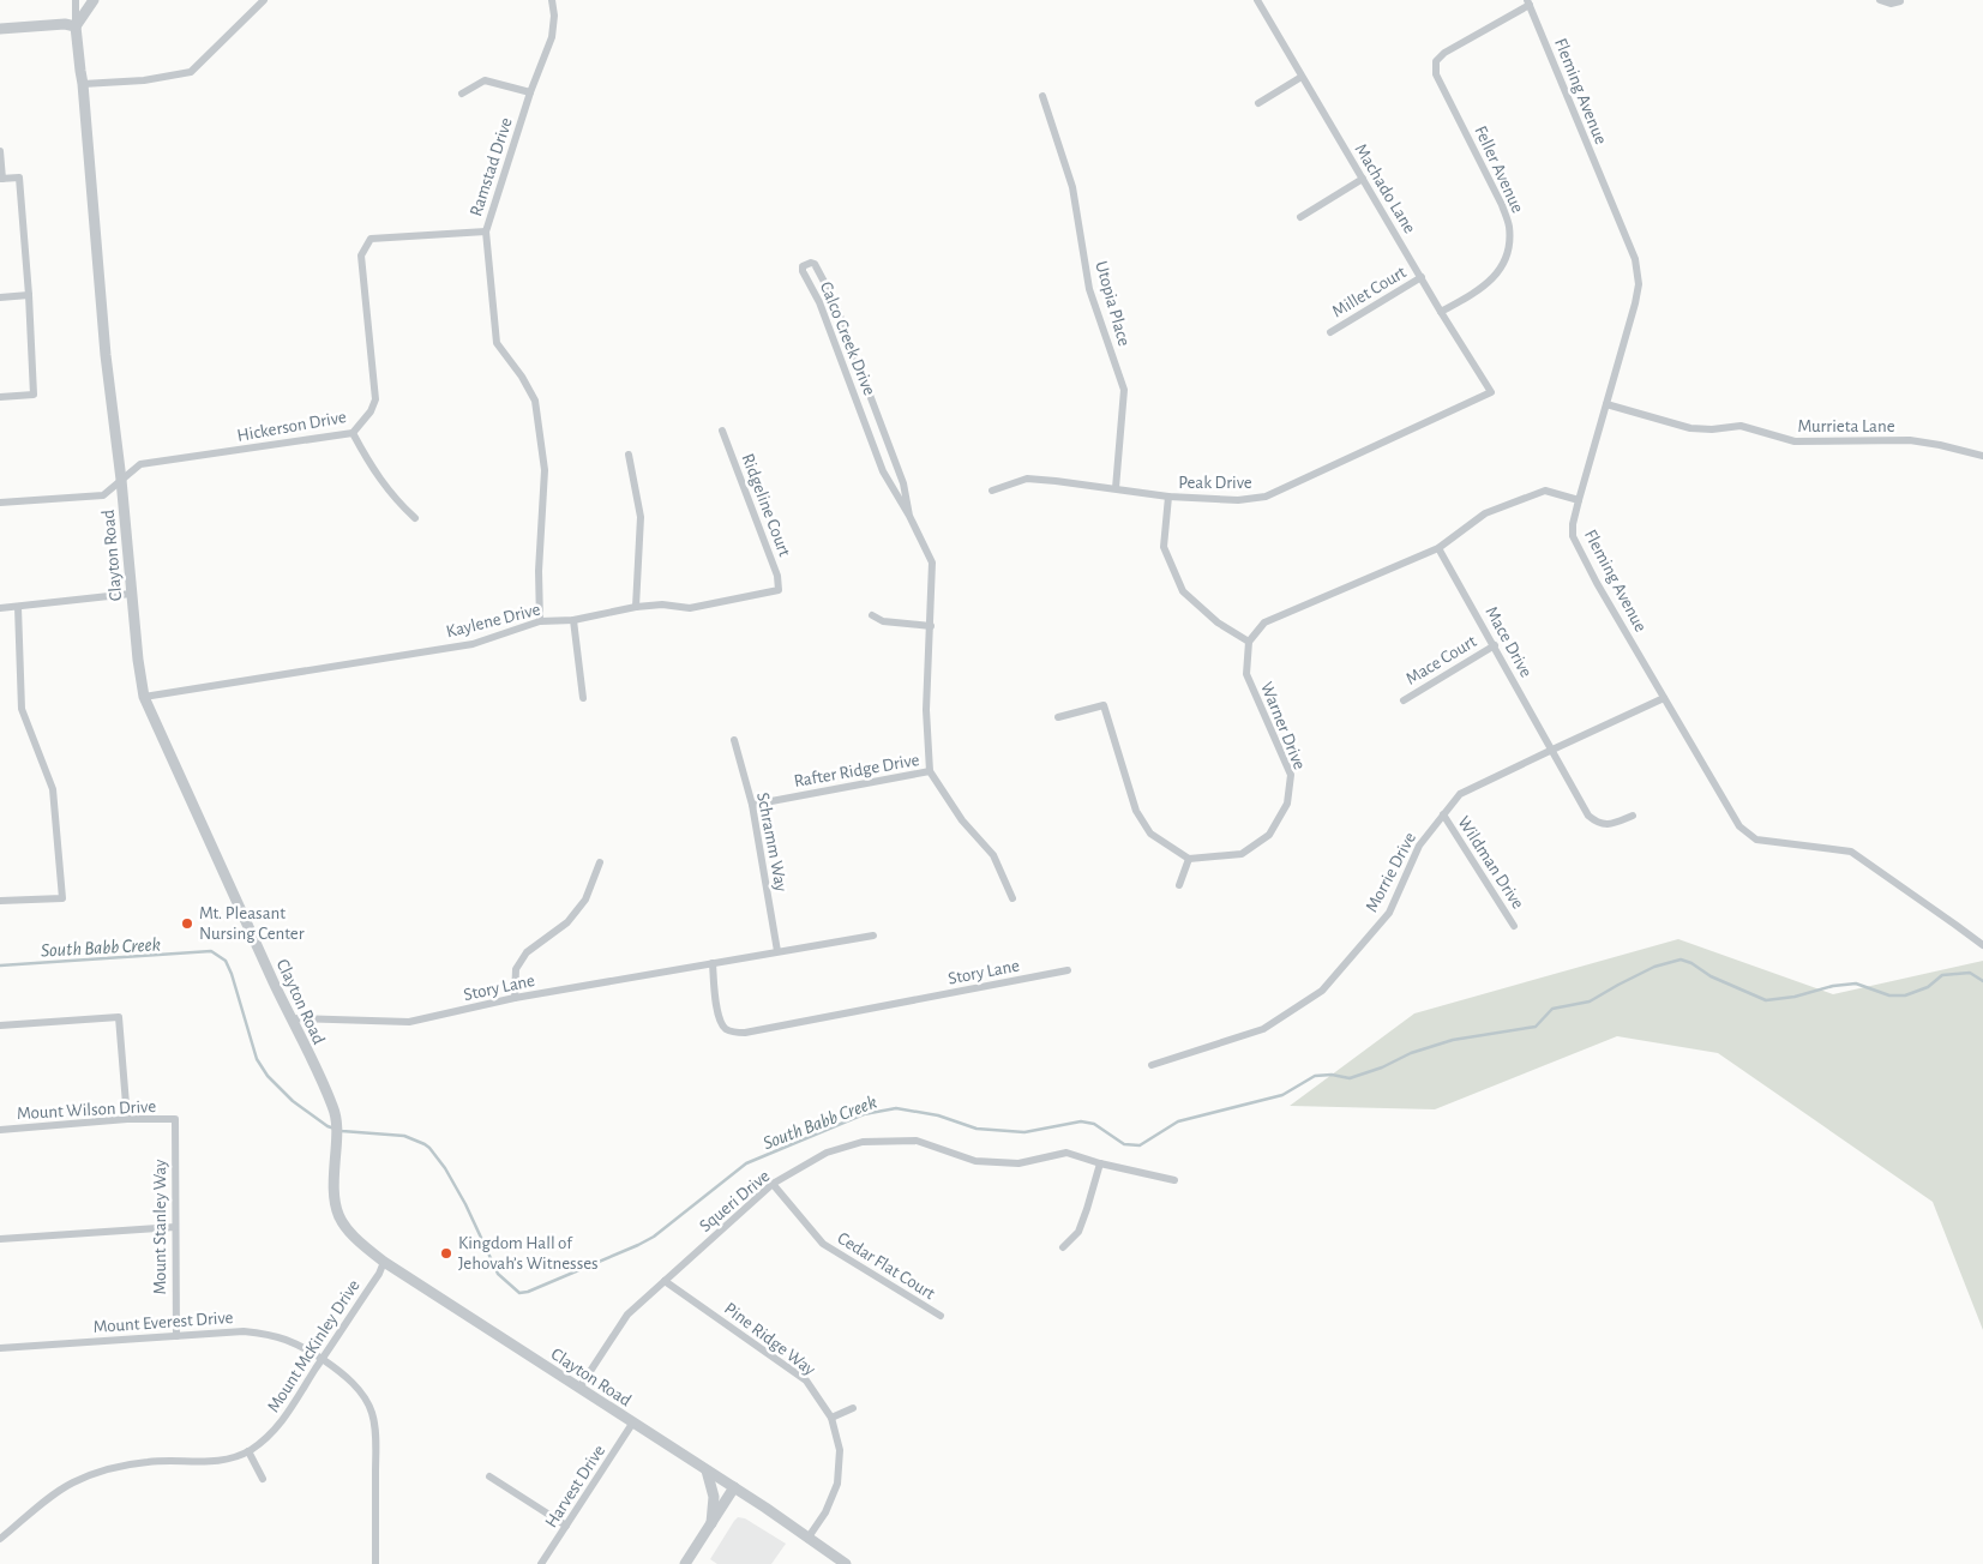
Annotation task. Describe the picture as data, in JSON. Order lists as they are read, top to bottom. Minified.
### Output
{"streets":{"street":["Fleming Avenue","Ramstad Drive","Feller Avenue","Machado Lane","Millet Court","Utopia Place","Calco Creek Drive","Hickerson Drive","Murrieta Lane","Peak Drive","Ridgeline Court","Clayton Road","Kaylene Drive","Mace Drive","Mace Court","Warner Drive","Rafter Ridge Drive","Schramm Way","Wildman Drive","Morrie Drive","Story Lane","Mount Wilson Drive","Squeri Drive","Mount Stanley Way","Cedar Flat Court","Mount Everest Drive","Pine Ridge Way","Mount McKinley Drive","Harvest Drive"]},"crossings":[["Fleming Avenue","Feller Avenue"],["Fleming Avenue","Murrieta Lane"],["Fleming Avenue","Morrie Drive"],["Ramstad Drive","Hickerson Drive"],["Ramstad Drive","Kaylene Drive"],["Feller Avenue","Machado Lane"],["Machado Lane","Millet Court"],["Machado Lane","Peak Drive"],["Utopia Place","Peak Drive"],["Calco Creek Drive","Rafter Ridge Drive"],["Hickerson Drive","Clayton Road"],["Ridgeline Court","Kaylene Drive"],["Clayton Road","Kaylene Drive"],["Clayton Road","Story Lane"],["Clayton Road","Squeri Drive"],["Clayton Road","Pine Ridge Way"],["Clayton Road","Mount McKinley Drive"],["Clayton Road","Harvest Drive"],["Mace Drive","Mace Court"],["Mace Drive","Morrie Drive"],["Rafter Ridge Drive","Schramm Way"],["Schramm Way","Story Lane"],["Wildman Drive","Morrie Drive"],["Mount Wilson Drive","Mount Stanley Way"],["Squeri Drive","Cedar Flat Court"],["Squeri Drive","Pine Ridge Way"],["Mount Stanley Way","Mount Everest Drive"],["Mount Everest Drive","Mount McKinley Drive"]],"water":["South Babb Creek"],"places":["Mt. Pleasant Nursing Center","Kingdom Hall of Jehovah’s Witnesses"]}
